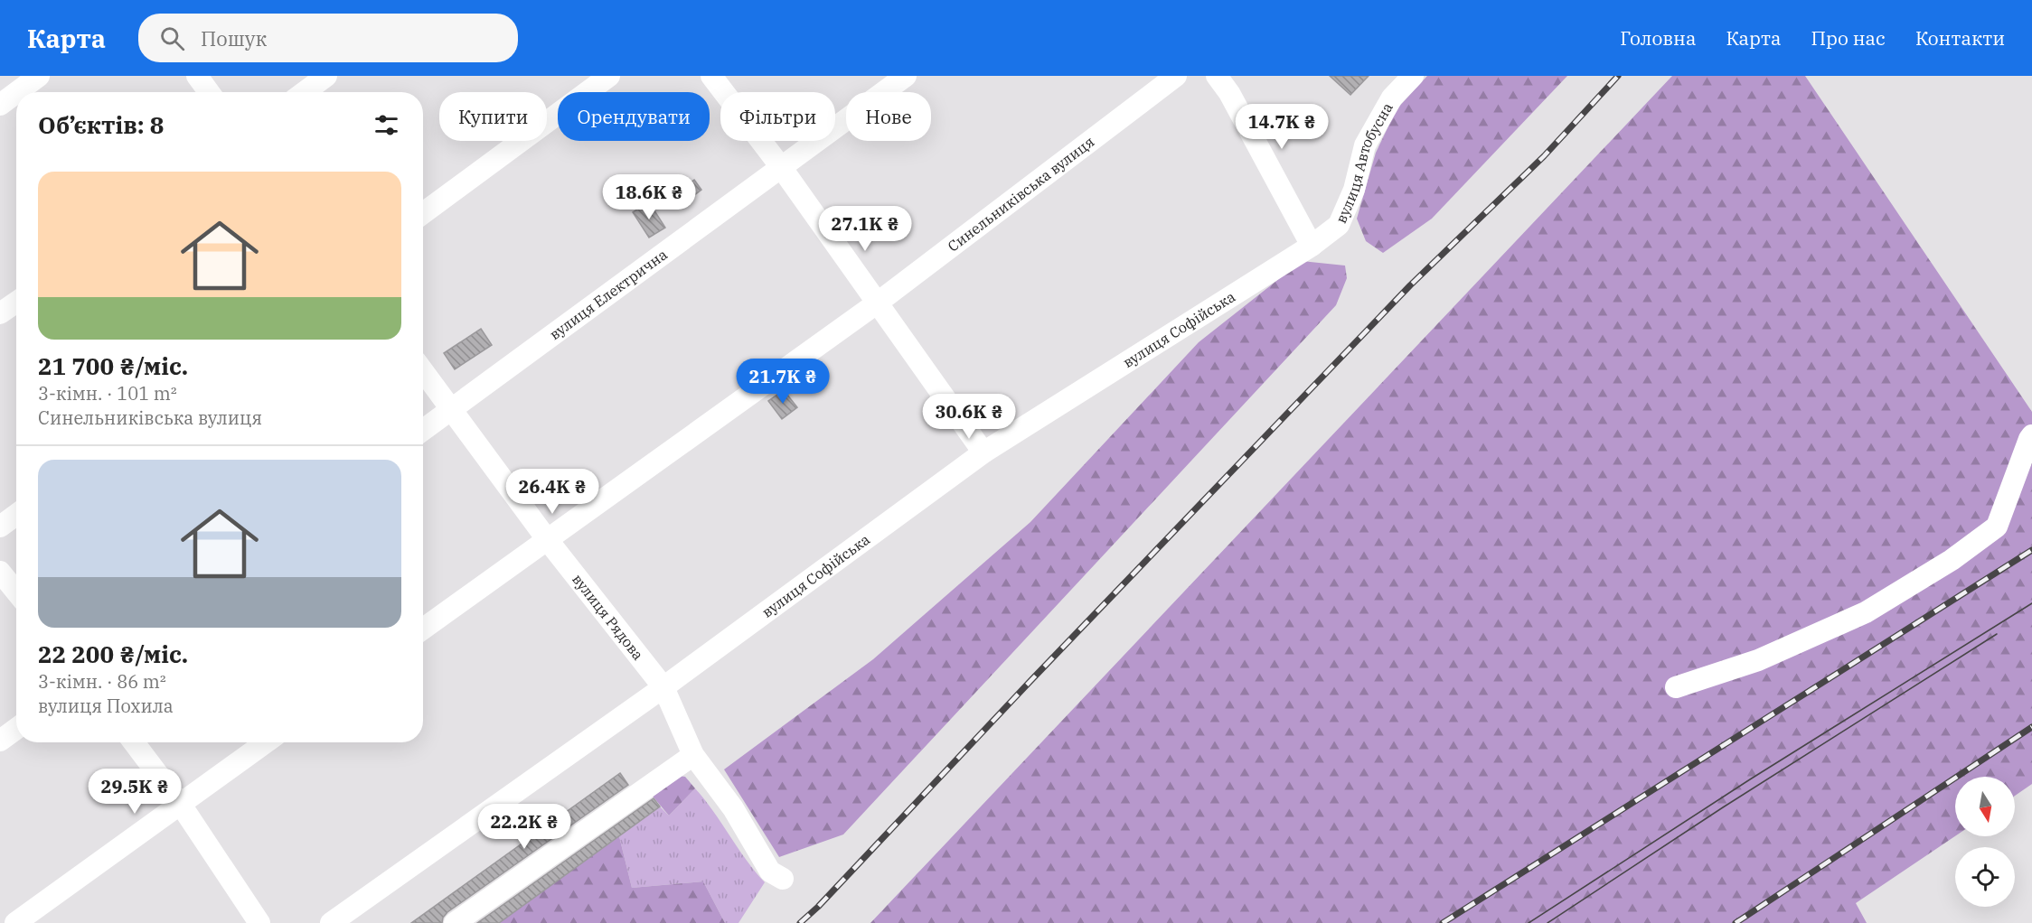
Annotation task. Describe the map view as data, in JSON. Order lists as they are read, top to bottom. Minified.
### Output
{"streets":{"street":["вулиця Автобусна","Синельниківська вулиця","вулиця Електрична","вулиця Софійська","вулиця Рядова"]},"crossings":[["вулиця Автобусна","вулиця Софійська"],["Синельниківська вулиця","вулиця Рядова"],["вулиця Електрична","вулиця Рядова"],["вулиця Софійська","вулиця Рядова"]],"north":"bottom","page":{"header":"Карта","search":"Пошук","nav":["Головна","Карта","Про нас","Контакти"],"chip":["Купити","Орендувати","Фільтри","Нове"],"heading":"Об’єктів: 8","price":["14.7K ₴","18.6K ₴","27.1K ₴","21.7K ₴","30.6K ₴","26.4K ₴","29.5K ₴","22.2K ₴"],"list":[{"name":"21 700 ₴/міс.","note":"3-кімн. · 101 m² · Синельниківська вулиця"},{"name":"22 200 ₴/міс.","note":"3-кімн. · 86 m² · вулиця Похила"}]}}
